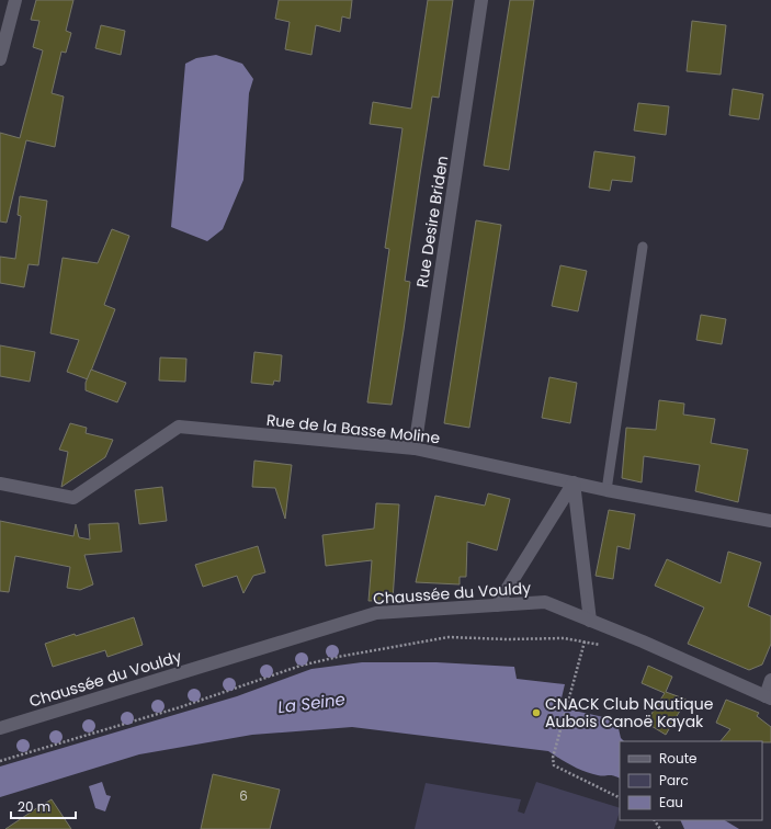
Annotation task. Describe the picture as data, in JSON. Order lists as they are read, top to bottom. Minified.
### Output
{"streets":{"street":["Rue Desire Briden","Rue de la Basse Moline","Chaussée du Vouldy"]},"crossings":[["Rue Desire Briden","Rue de la Basse Moline"]],"water":["La Seine"],"places":["CNACK Club Nautique Aubois Canoë Kayak"],"house_numbers":["6"],"legend":["Route","Parc","Eau"],"scale_bar":"20 m"}
